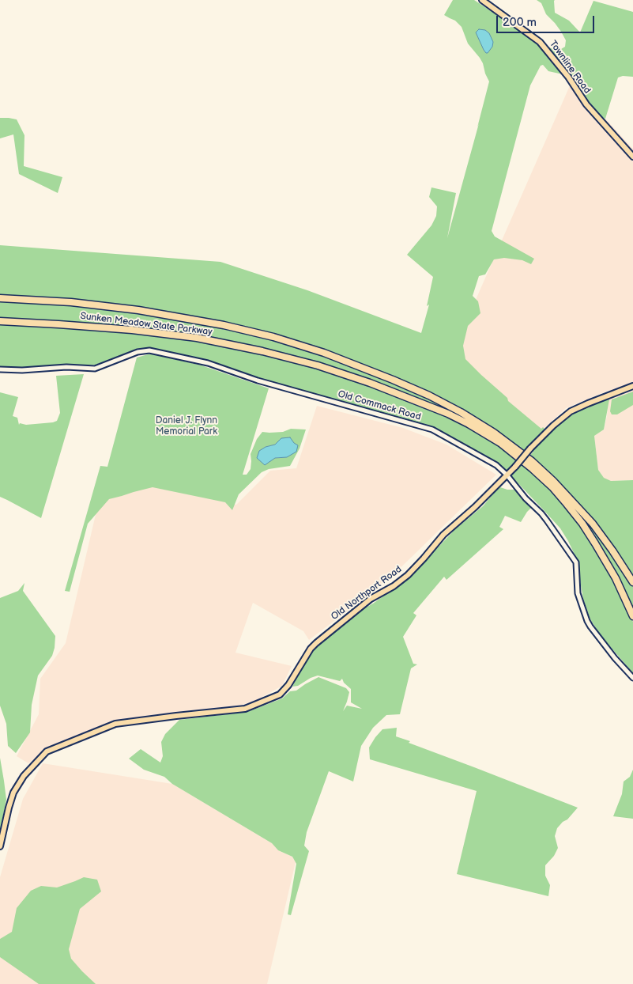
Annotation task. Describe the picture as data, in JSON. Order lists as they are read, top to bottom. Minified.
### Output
{"streets":{"highway":["Sunken Meadow State Parkway"],"main road":["Townline Road","Old Northport Road"],"street":["Old Commack Road"]},"crossings":[["Old Commack Road","Old Northport Road"]],"parks":["Daniel J. Flynn Memorial Park"],"scale_bar":"200 m"}
